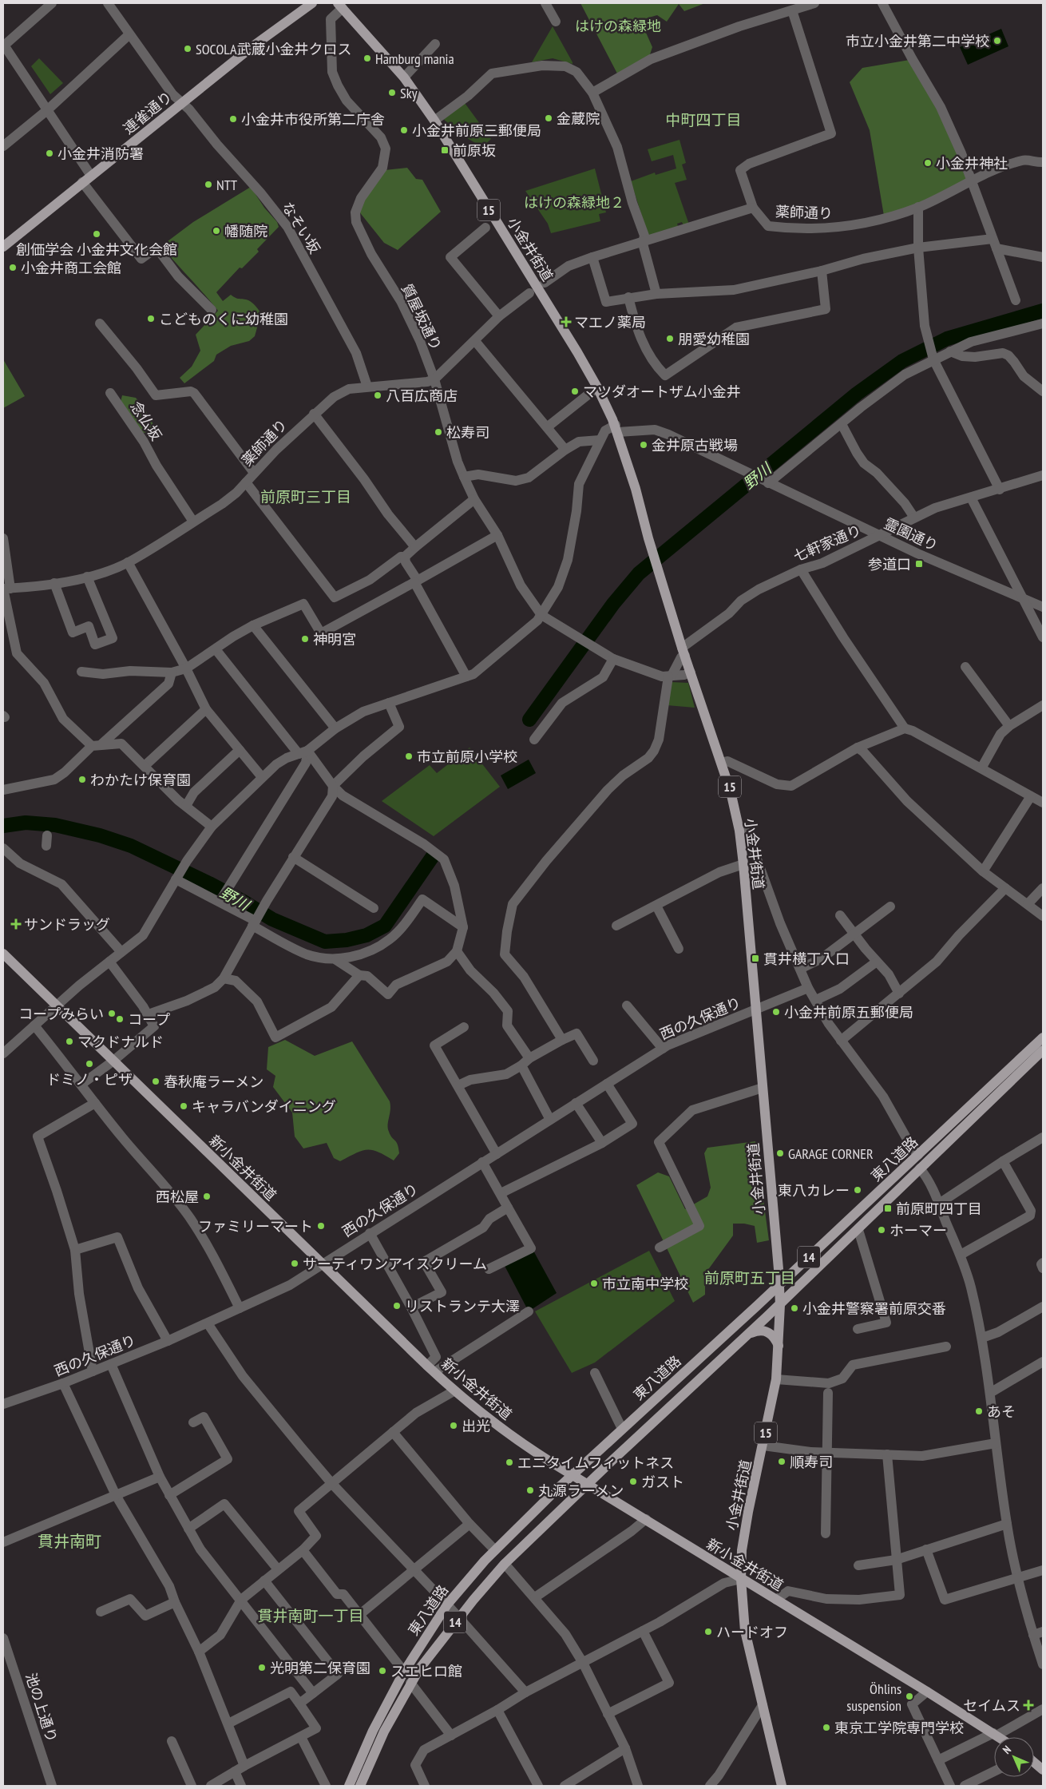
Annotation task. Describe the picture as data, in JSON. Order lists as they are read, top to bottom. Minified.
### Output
{"streets":{"main road":["連雀通り","15","小金井街道","東八道路","新小金井街道","14"],"street":["薬師通り","なそい坂","質屋坂通り","念仏坂","霊園通り","七軒家通り","西の久保通り","池の上通り"]},"crossings":[["連雀通り","なそい坂"],["薬師通り","なそい坂"],["薬師通り","質屋坂通り"],["薬師通り","念仏坂"],["小金井街道","質屋坂通り"],["小金井街道","霊園通り"],["小金井街道","七軒家通り"],["小金井街道","西の久保通り"],["小金井街道","東八道路"],["小金井街道","新小金井街道"],["霊園通り","七軒家通り"],["西の久保通り","新小金井街道"],["東八道路","新小金井街道"]],"districts":["中町四丁目","前原町三丁目","前原町五丁目","貫井南町","貫井南町一丁目"],"water":["野川"],"parks":["はけの森緑地","はけの森緑地２"],"places":{"other":["市立小金井第二中学校","SOCOLA武蔵小金井クロス","Hamburg mania","Sky","金蔵院","小金井市役所第二庁舎","小金井前原三郵便局","小金井消防署","小金井神社","NTT","幡随院","創価学会 小金井文化会館","小金井商工会館","こどものくに幼稚園","朋愛幼稚園","マツダオートザム小金井","八百広商店","松寿司","金井原古戦場","神明宮","市立前原小学校","わかたけ保育園","小金井前原五郵便局","コープみらい","コープ","マクドナルド","ドミノ・ピザ","春秋庵ラーメン","キャラバンダイニング","GARAGE CORNER","東八カレー","西松屋","ファミリーマート","ホーマー","サーティワンアイスクリーム","市立南中学校","リストランテ大澤","小金井警察署前原交番","あそ","出光","順寿司","エニタイムフィットネス","ガスト","丸源ラーメン","ハードオフ","光明第二保育園","スエヒロ館","Öhlins suspension","東京工学院専門学校"],"transit":["前原坂","参道口","貫井横丁入口","前原町四丁目"],"health":["マエノ薬局","サンドラッグ","セイムス"]},"north":"top left"}
